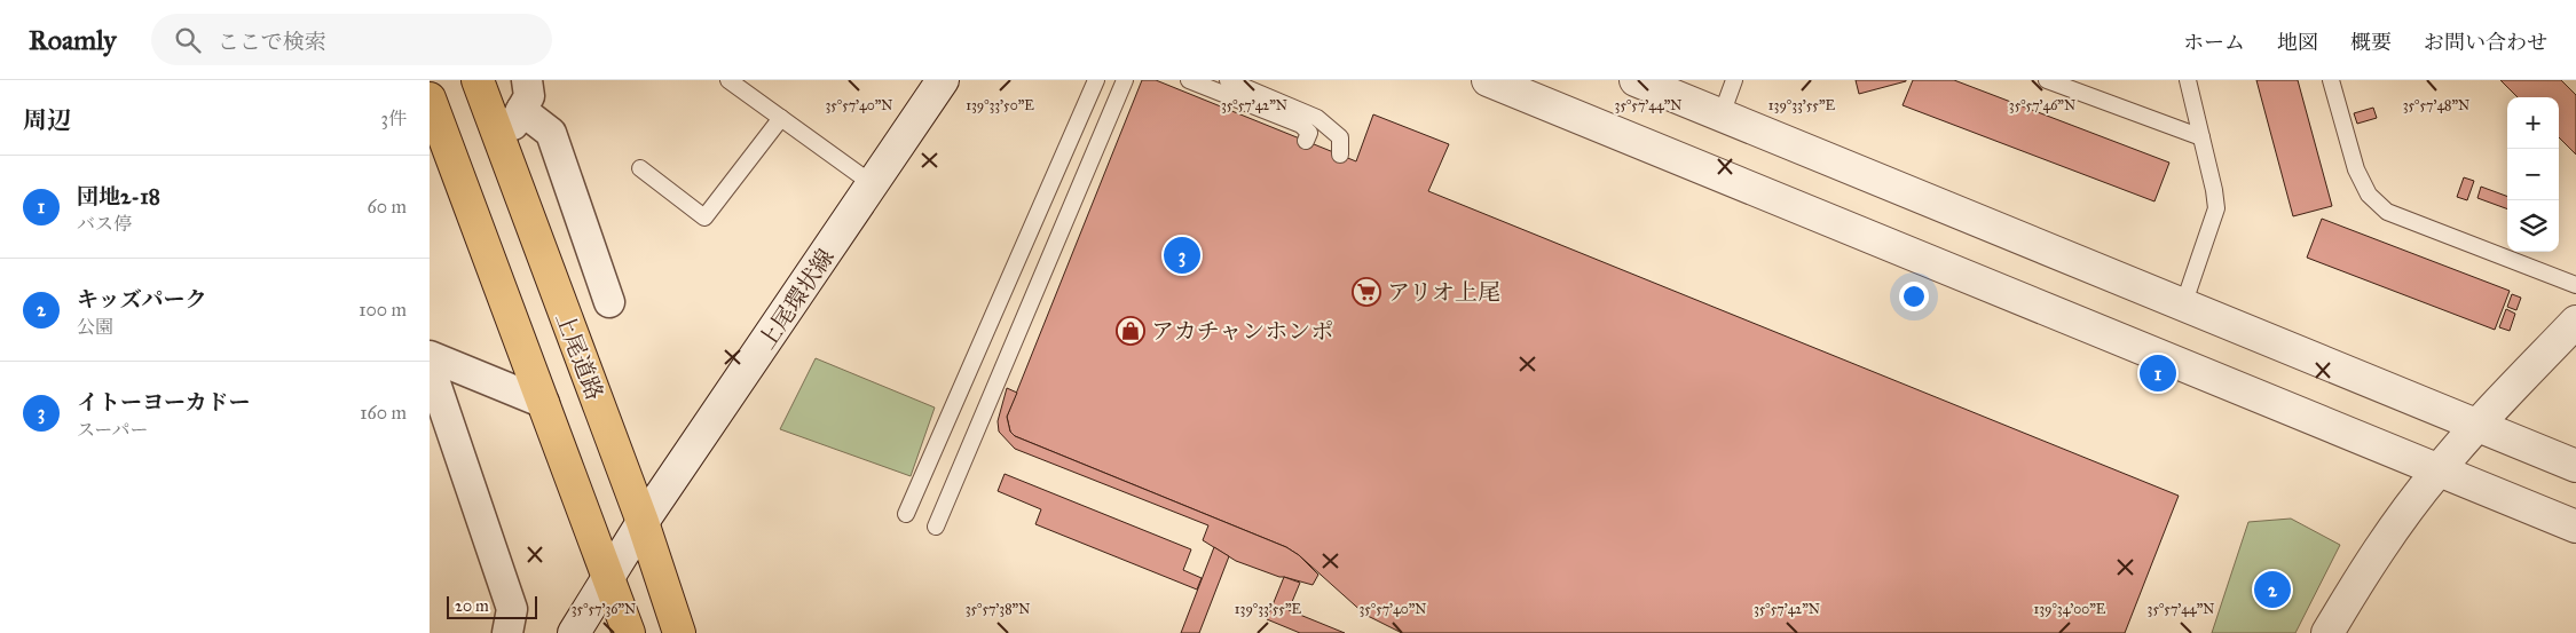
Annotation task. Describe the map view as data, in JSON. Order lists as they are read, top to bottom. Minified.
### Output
{"streets":{"highway":["上尾道路"],"street":["上尾環状線"]},"crossings":[["上尾環状線","上尾道路"]],"places":{"supermarket":["アリオ上尾"],"shop":["アカチャンホンポ"]},"scale_bar":"20 m","page":{"header":"Roamly","search":"ここで検索","nav":["ホーム","地図","概要","お問い合わせ"],"heading":["周辺","3件"],"map_buttons":["+","−"],"list":[{"mark":"1","name":"団地2-18","note":"バス停","value":"60 m"},{"mark":"2","name":"キッズパーク","note":"公園","value":"100 m"},{"mark":"3","name":"イトーヨーカドー","note":"スーパー","value":"160 m"}],"pins":["3","1","2"],"scale":"20 m"},"coordinates":["35°57'48\"N","35°57'40\"N","139°33'50\"E","35°57'42\"N","35°57'44\"N","139°33'55\"E","35°57'46\"N","35°57'36\"N","35°57'38\"N","139°34'00\"E"]}
